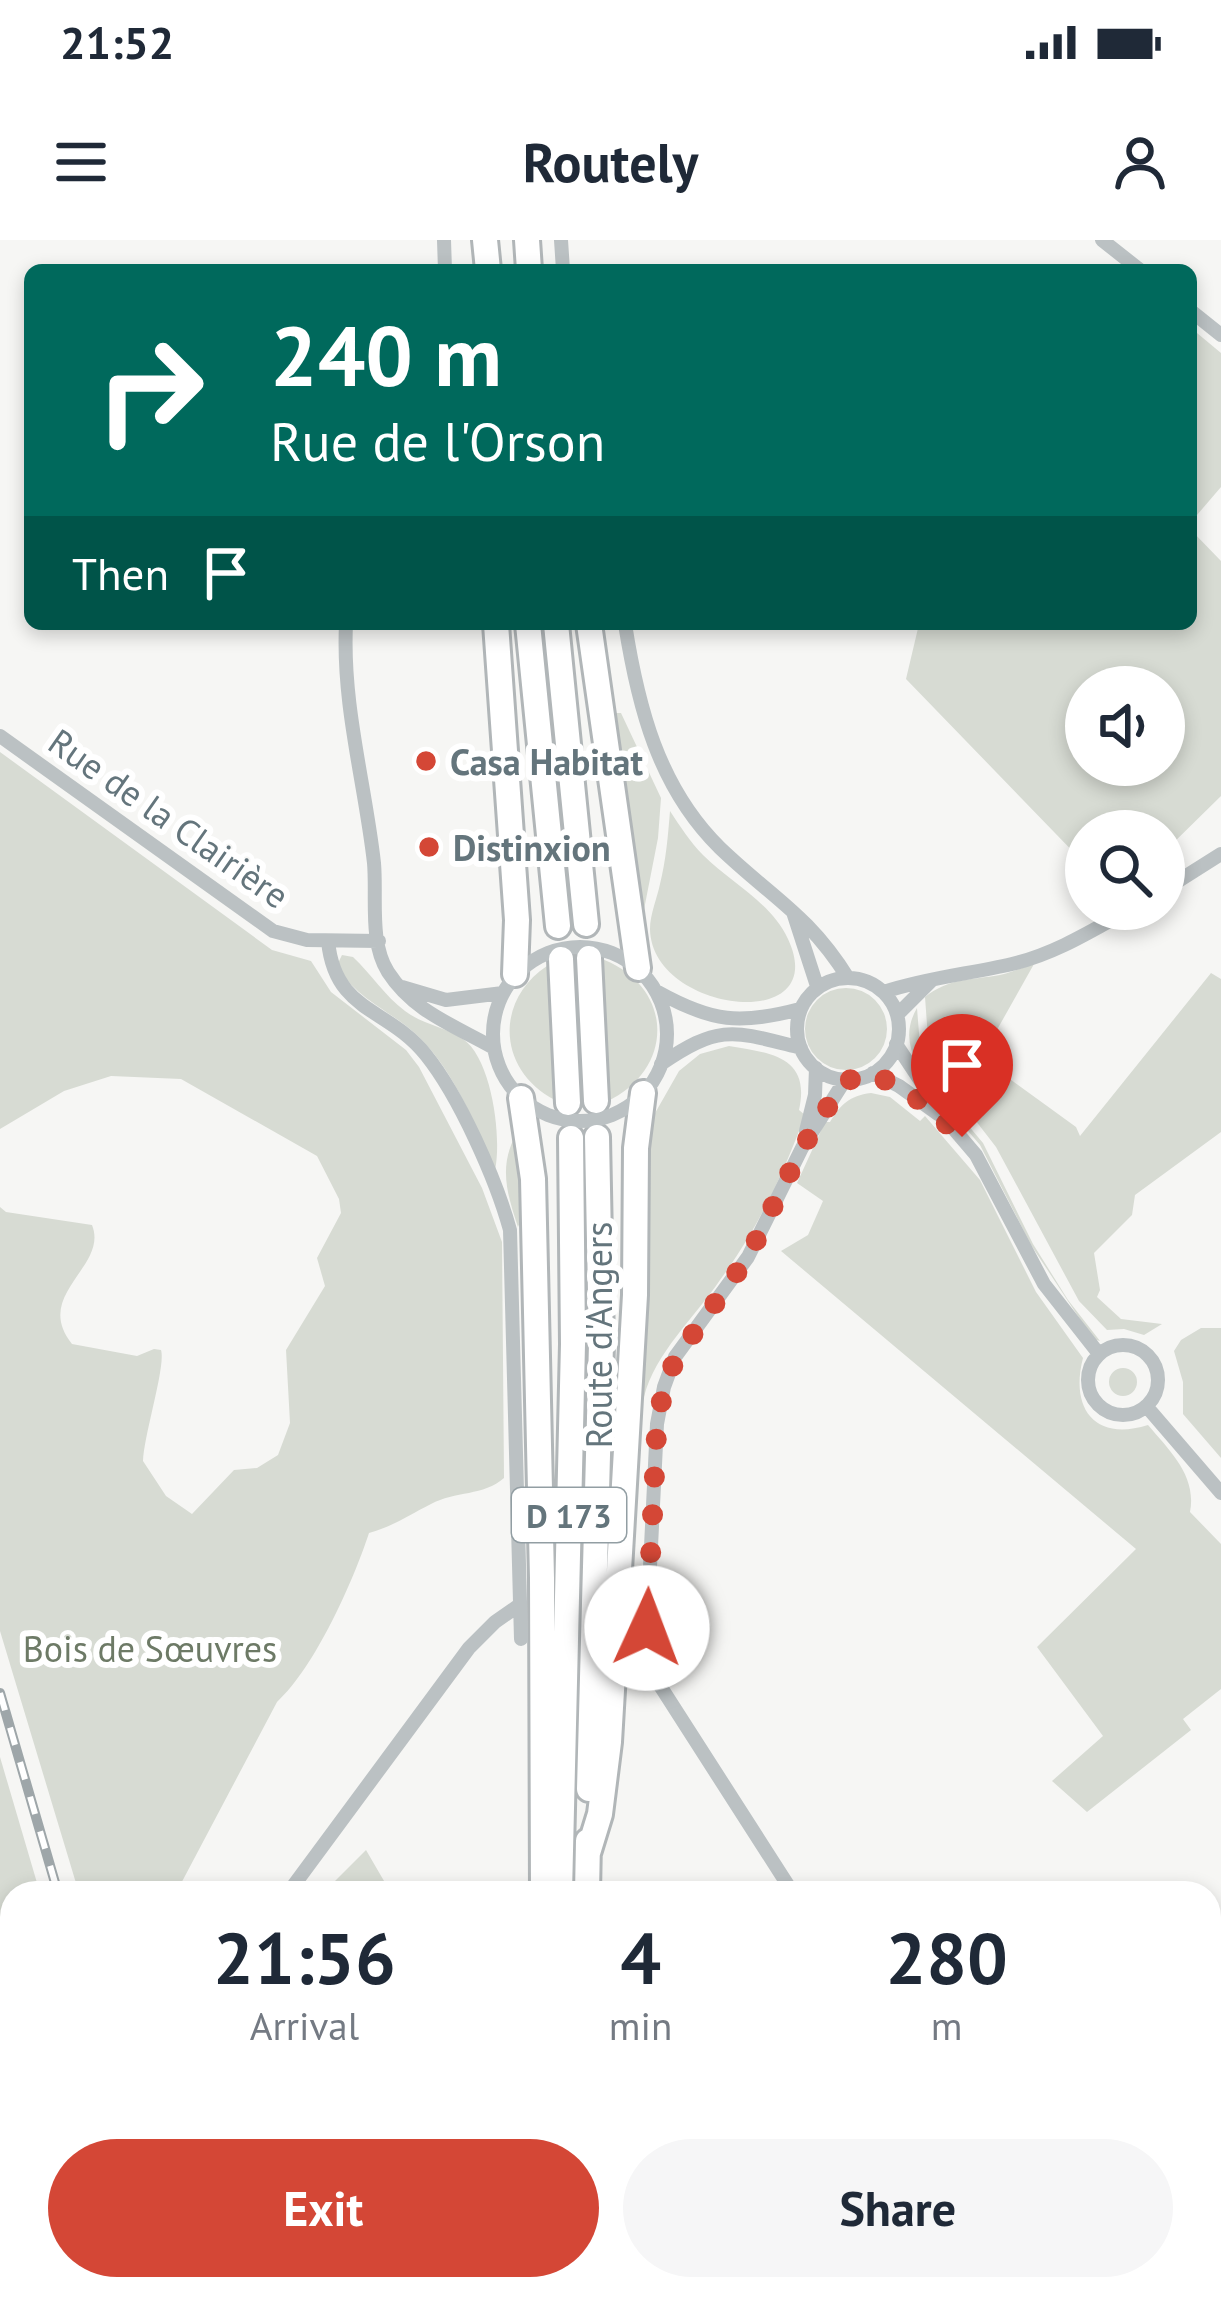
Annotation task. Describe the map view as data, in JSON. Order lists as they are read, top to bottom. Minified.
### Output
{"streets":{"highway":["Route d'Angers","D 173"],"street":["Rue de la Clairière"]},"parks":["Bois de Sœuvres"],"places":["Casa Habitat","Distinxion"],"page":{"status":"21:52","header":"Routely","turn":["240 m","Rue de l'Orson"],"then":"Then","eta":["21:56","Arrival","4","min","280","m"],"buttons":["Exit","Share"]}}
